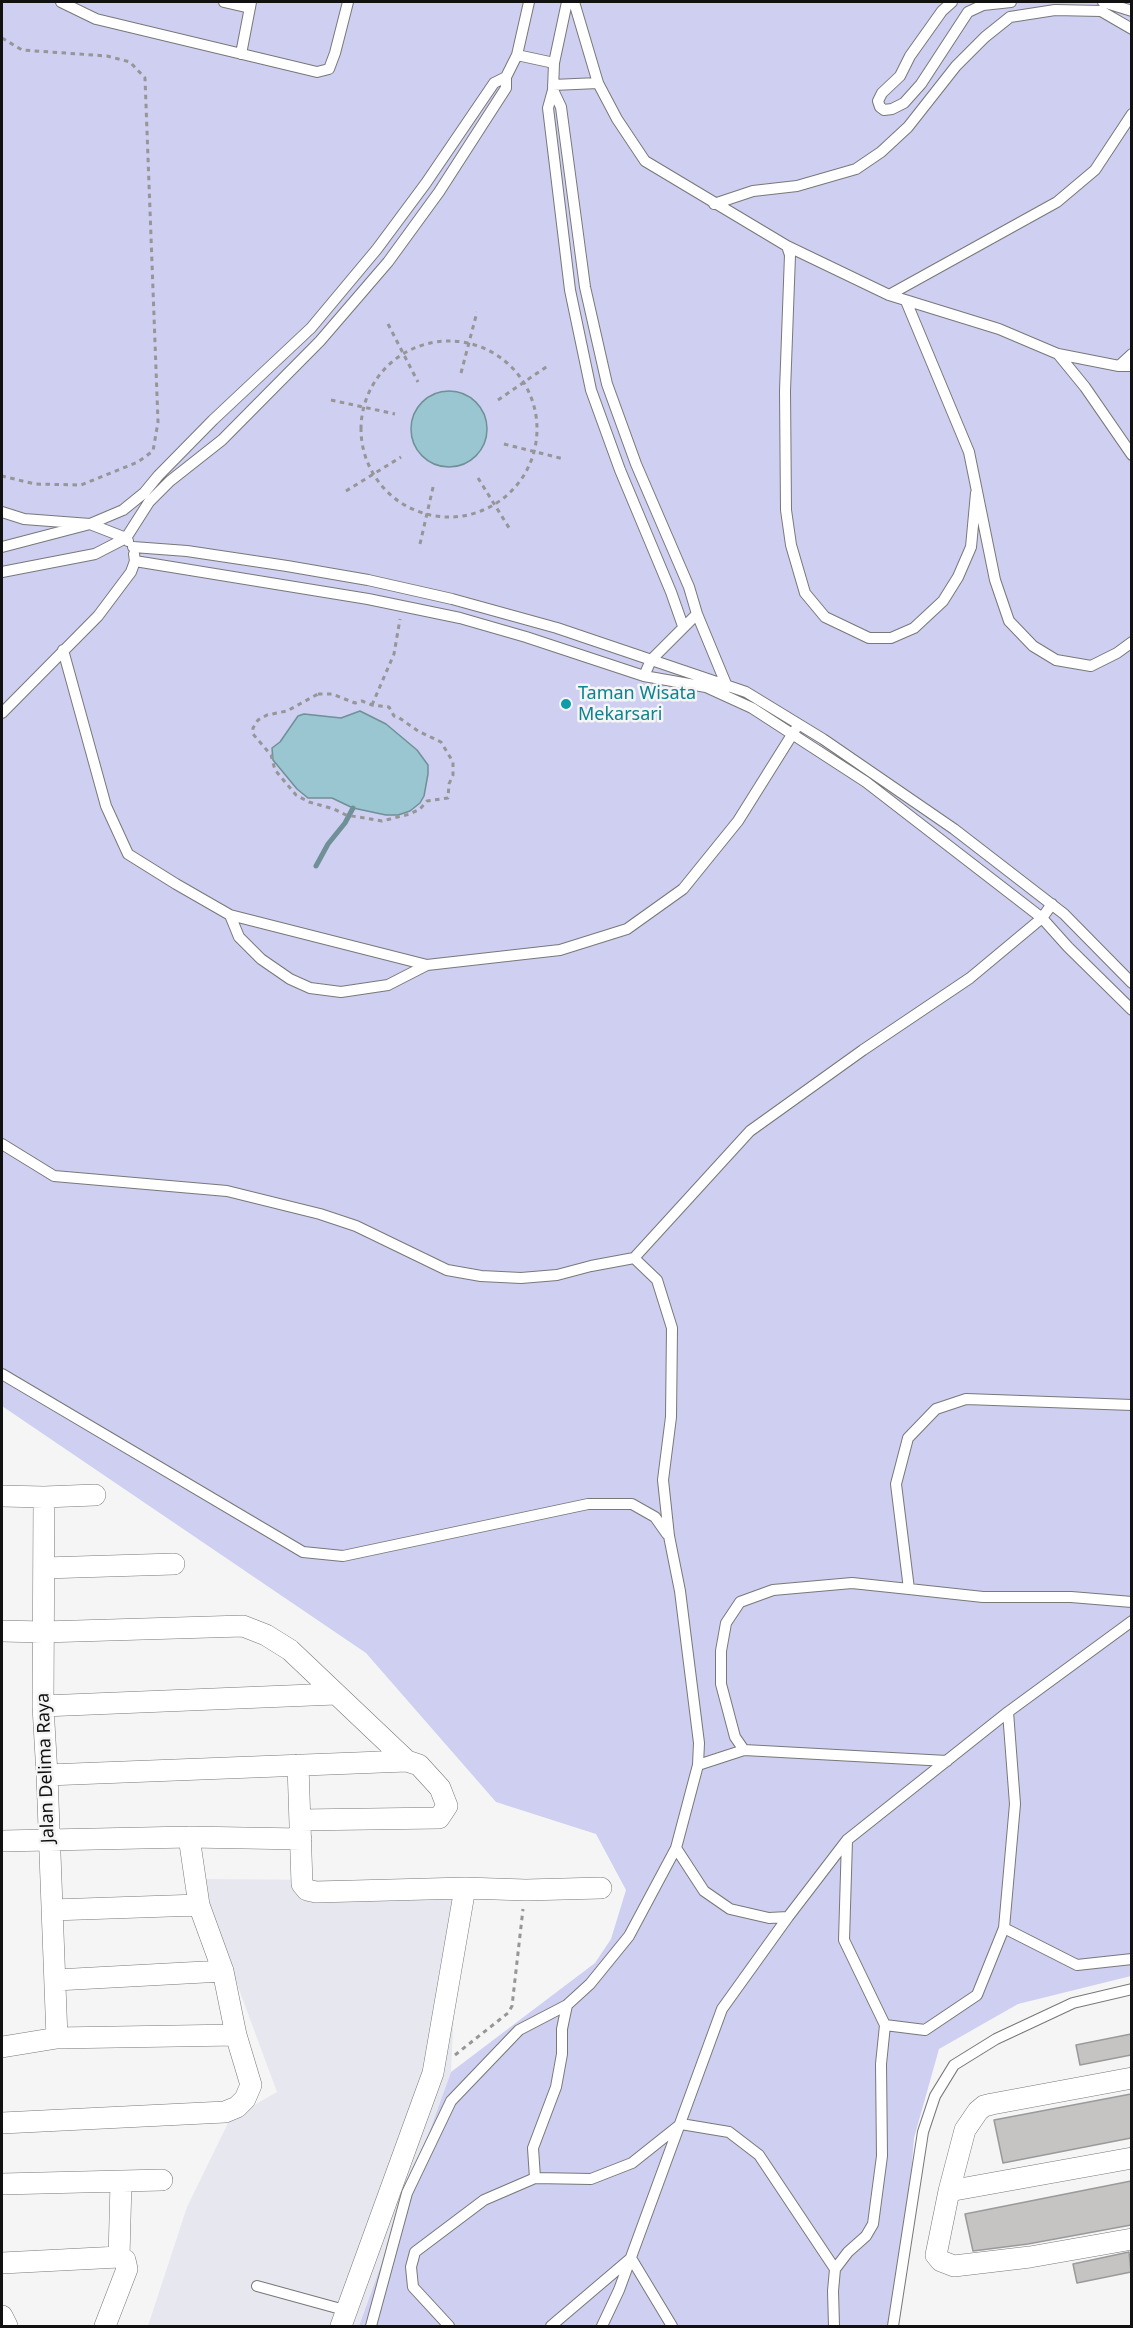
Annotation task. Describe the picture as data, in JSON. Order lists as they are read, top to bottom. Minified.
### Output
{"streets":{"street":["Jalan Delima Raya"]},"places":["Taman Wisata Mekarsari"]}
